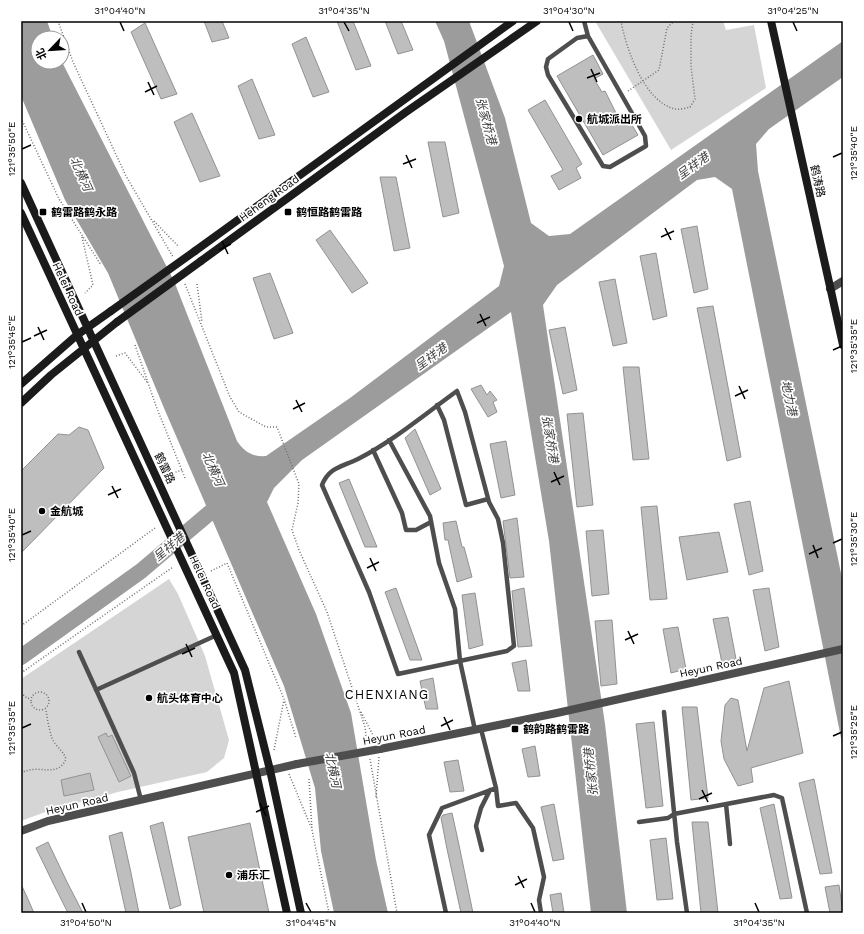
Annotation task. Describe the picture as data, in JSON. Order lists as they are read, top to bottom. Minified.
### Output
{"streets":{"street":["鹤涛路","Heheng Road","Helei Road","鹤雷路","Heyun Road"]},"crossings":[["Heheng Road","Helei Road"],["Heheng Road","鹤雷路"],["Helei Road","Heyun Road"],["鹤雷路","Heyun Road"]],"districts":["CHENXIANG"],"water":["张家桥港","呈祥港","北横河","地力港"],"places":{"other":["航城派出所","金航城","航头体育中心","浦乐汇"],"transit":["鹤雷路鹤永路","鹤恒路鹤雷路","鹤韵路鹤雷路"]},"north":"bottom left","coordinates":["31°04'40\"N","31°04'35\"N","31°04'30\"N","31°04'25\"N","121°35'50\"E","121°35'40\"E","121°35'45\"E","121°35'35\"E","121°35'30\"E","121°35'25\"E","31°04'50\"N","31°04'45\"N"]}
